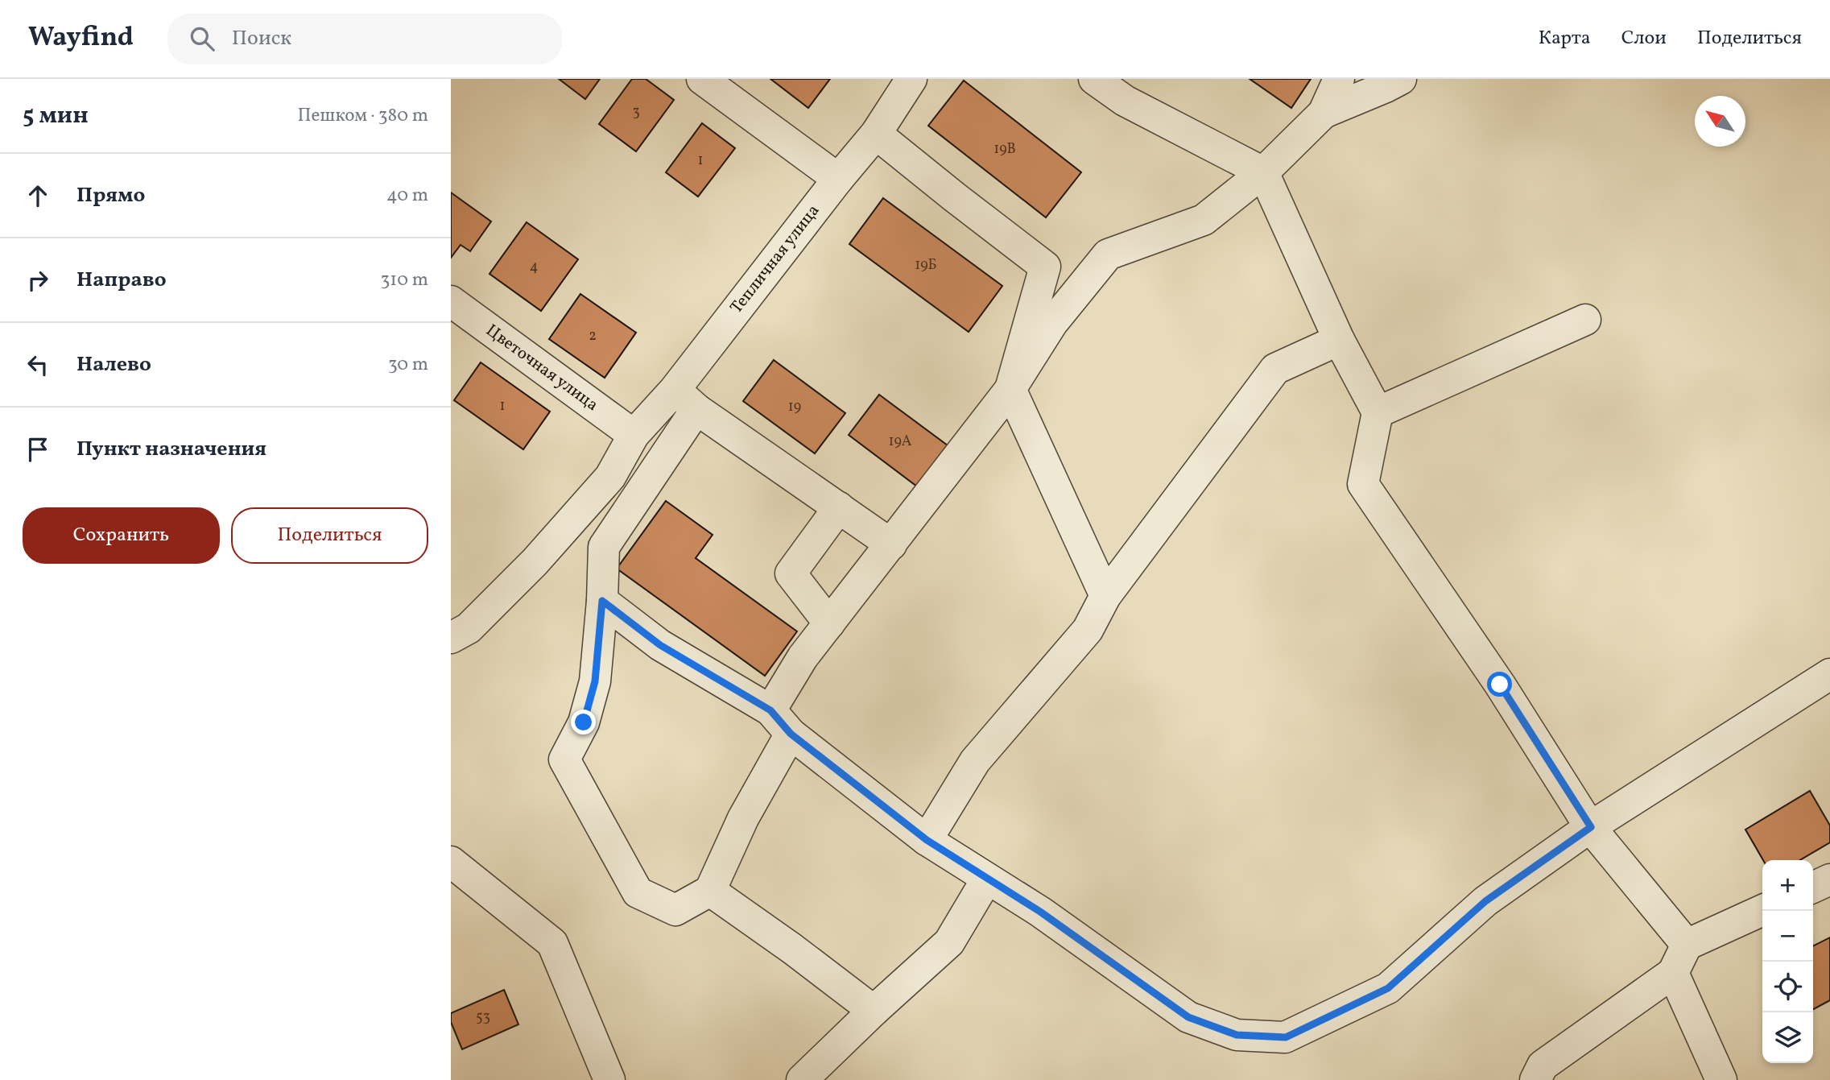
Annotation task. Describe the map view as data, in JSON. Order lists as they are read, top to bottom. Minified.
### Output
{"streets":{"street":["Тепличная улица","Цветочная улица"]},"crossings":[["Тепличная улица","Цветочная улица"]],"house_numbers":["3","19В","1","19Б","4","2","1","19","19А","53"],"north":"top left","page":{"header":"Wayfind","search":"Поиск","nav":["Карта","Слои","Поделиться"],"heading":["5 мин","Пешком · 380 m"],"list":[["Прямо","40 m"],["Направо","310 m"],["Налево","30 m"],"Пункт назначения"],"buttons":["Сохранить","Поделиться"],"map_buttons":["+","−"]}}
